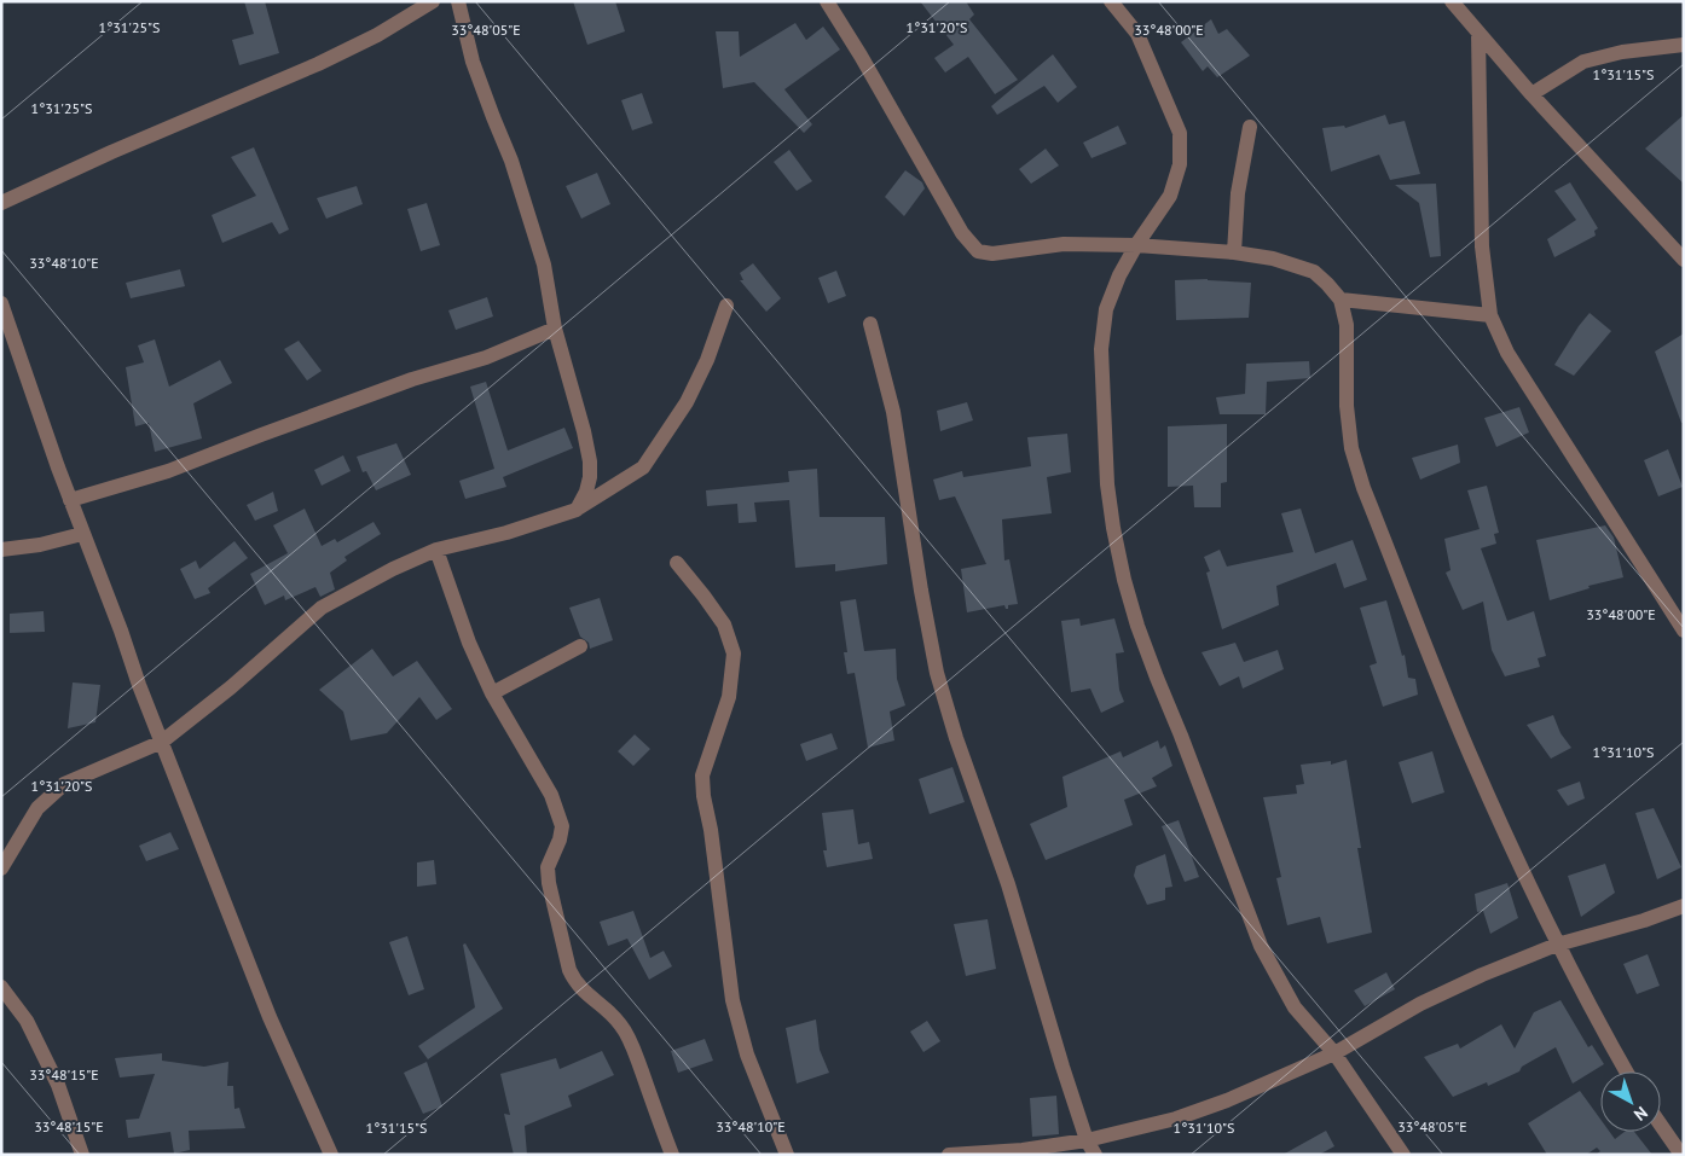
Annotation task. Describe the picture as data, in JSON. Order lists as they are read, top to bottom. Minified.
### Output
{"north":"bottom right","coordinates":["1°31'25\"S","1°31'20\"S","33°48'05\"E","33°48'00\"E","1°31'15\"S","33°48'10\"E","1°31'10\"S","33°48'15\"E"]}
